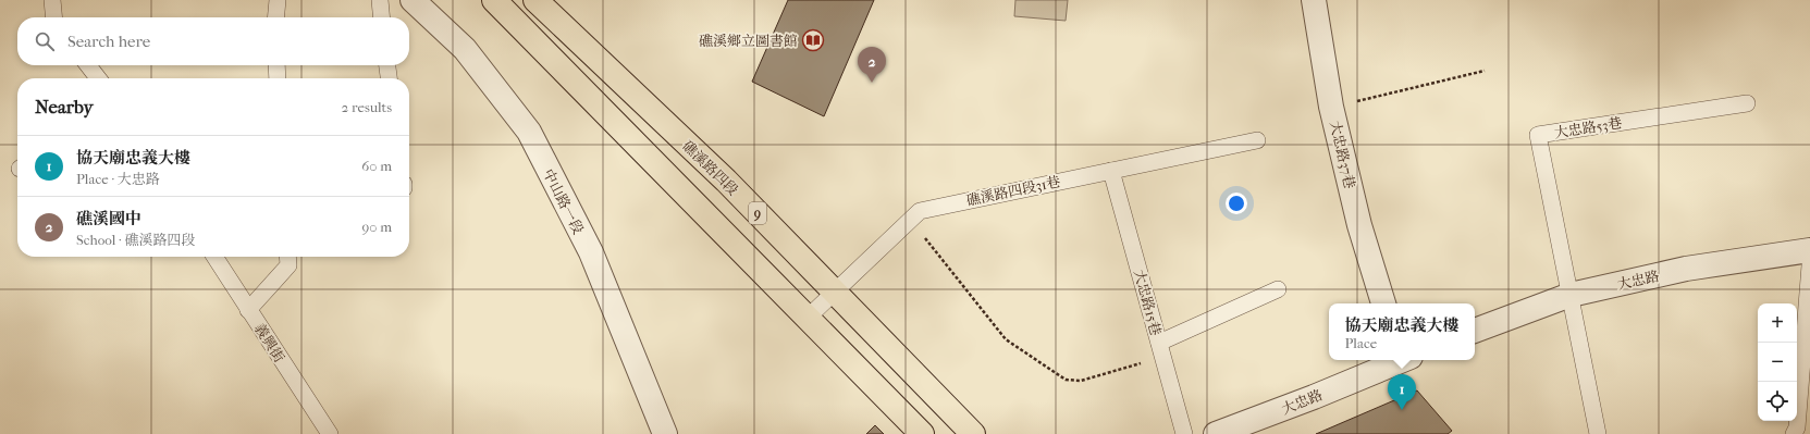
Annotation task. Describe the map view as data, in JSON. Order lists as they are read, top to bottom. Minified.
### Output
{"streets":{"main road":["礁溪路四段","9"],"street":["大忠路37巷","中山路一段","大忠路"],"lane":["大忠路53巷","礁溪路四段31巷","大忠路15巷","義興街"]},"crossings":[["大忠路53巷","大忠路"],["礁溪路四段","礁溪路四段31巷"],["礁溪路四段31巷","大忠路15巷"]],"places":{"library":["礁溪鄉立圖書館"]},"page":{"search":"Search here","pins":["2","1"],"heading":["Nearby","2 results"],"list":[{"mark":"1","name":"協天廟忠義大樓","note":"Place · 大忠路","value":"60 m"},{"mark":"2","name":"礁溪國中","note":"School · 礁溪路四段","value":"90 m"}],"map_buttons":["+","−"],"popup":["協天廟忠義大樓","Place"]}}
